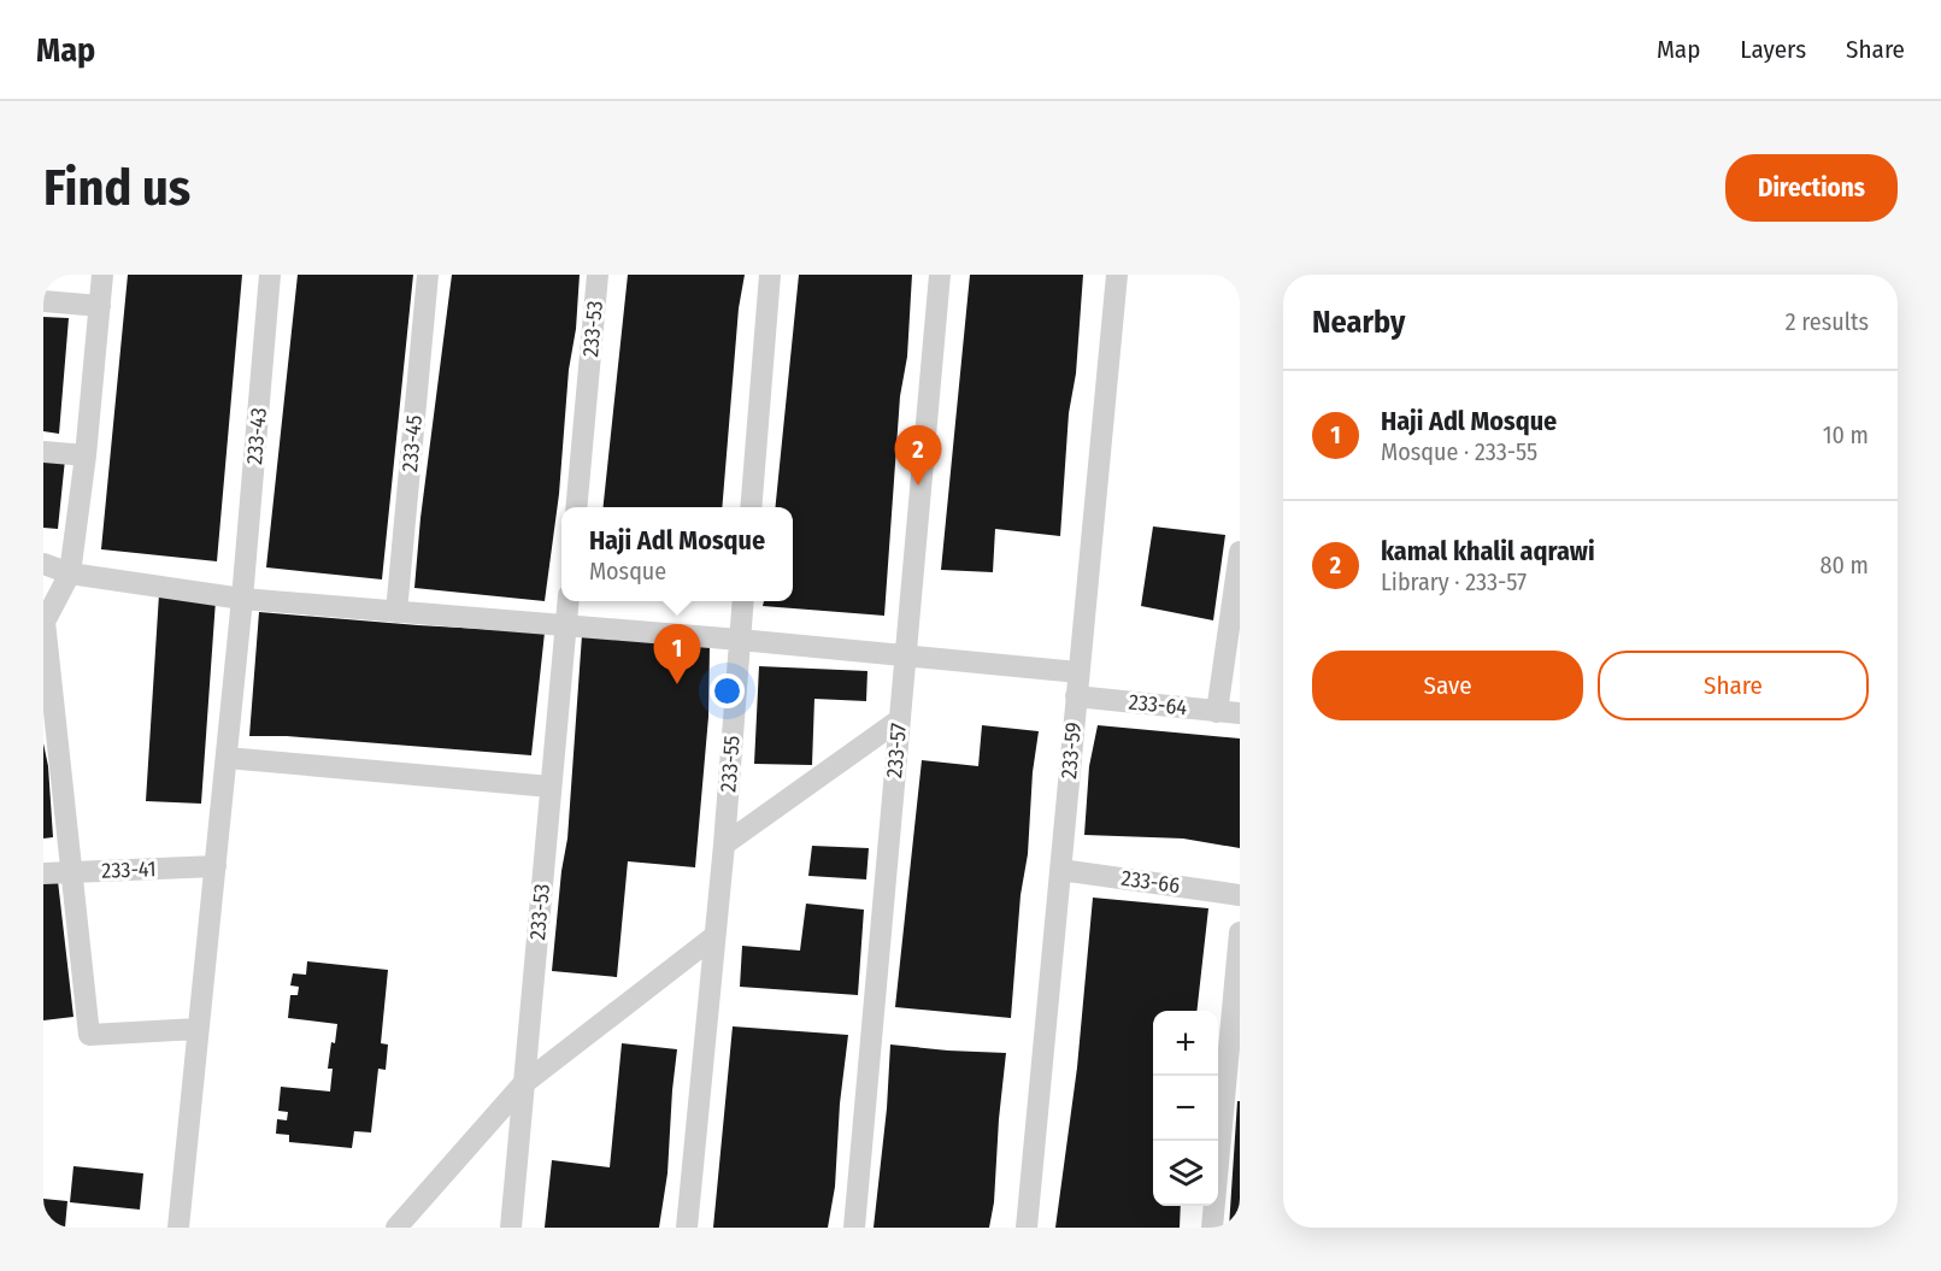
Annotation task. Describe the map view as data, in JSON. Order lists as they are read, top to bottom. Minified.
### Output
{"streets":{"street":["233-53","233-43","233-45","233-64","233-57","233-59","233-55","233-41","233-66"]},"crossings":[["233-43","233-41"],["233-64","233-59"],["233-59","233-66"]],"page":{"header":"Map","nav":["Map","Layers","Share"],"buttons":["Directions",["Save","Share"]],"title":"Find us","heading":["Nearby","2 results"],"list":[{"mark":"1","name":"Haji Adl Mosque","note":"Mosque · 233-55","value":"10 m"},{"mark":"2","name":"kamal khalil aqrawi","note":"Library · 233-57","value":"80 m"}],"pins":["2","1"],"popup":["Haji Adl Mosque","Mosque"],"map_buttons":["+","−"]}}
